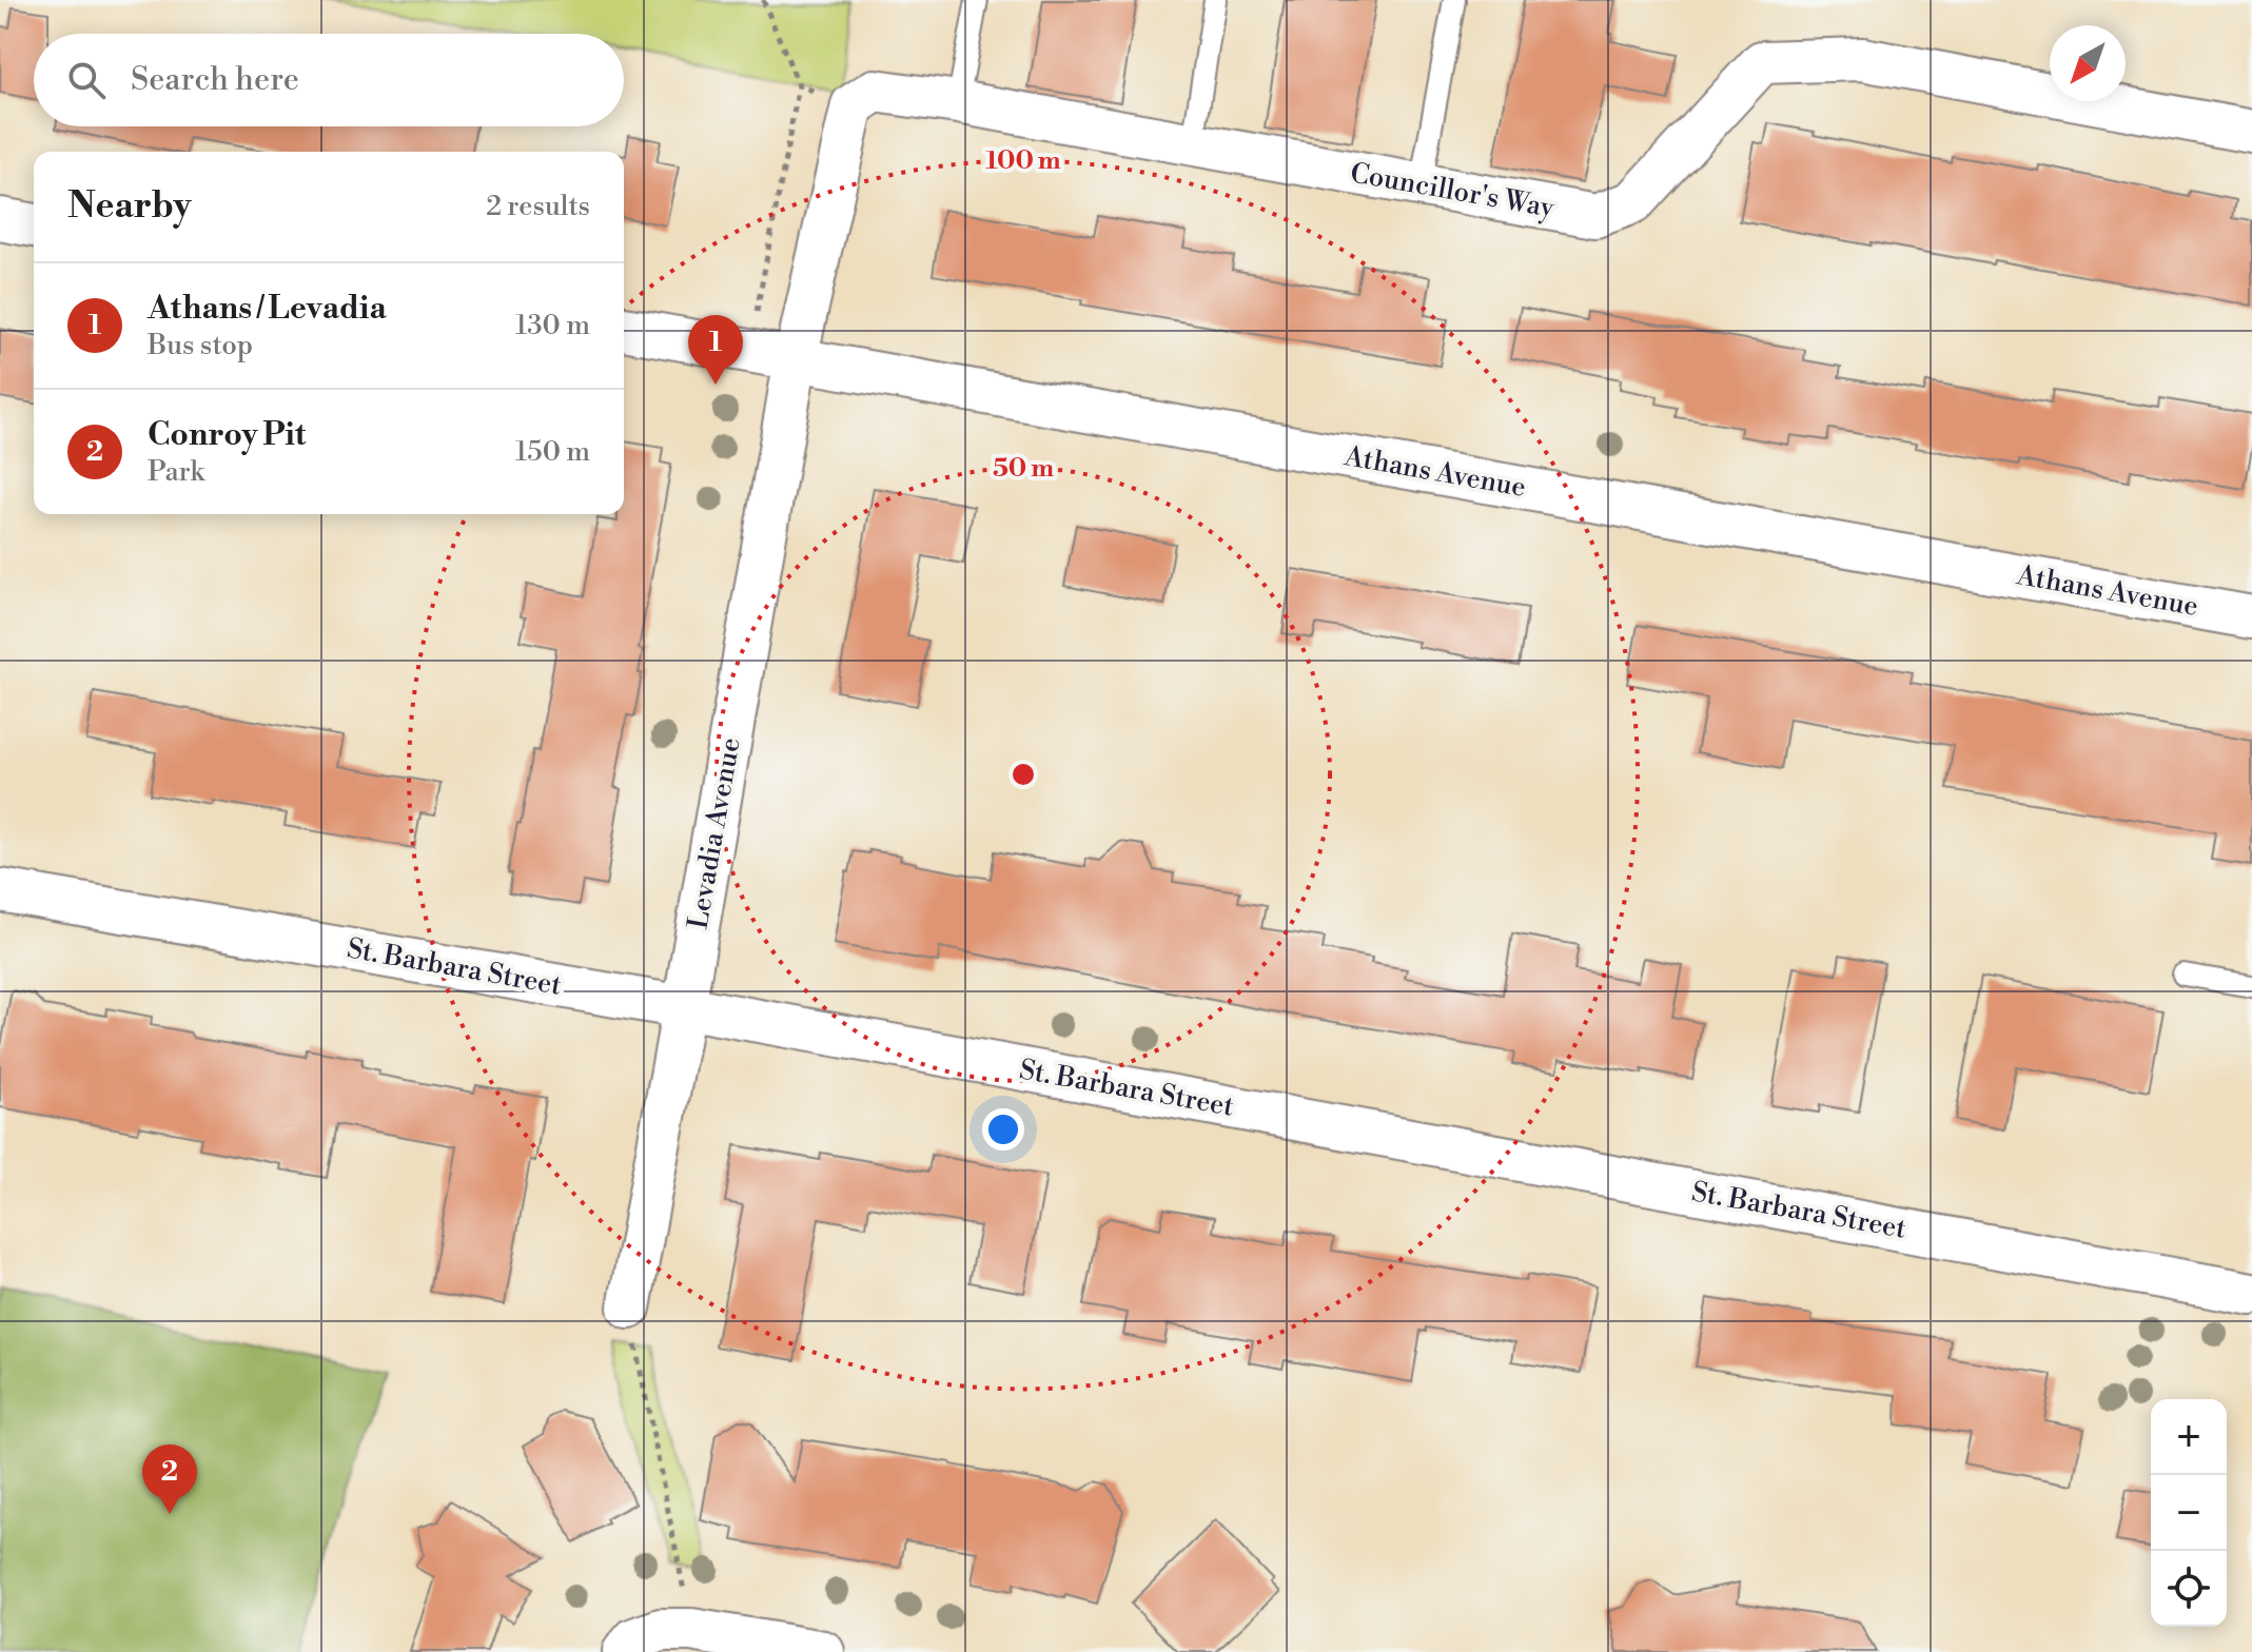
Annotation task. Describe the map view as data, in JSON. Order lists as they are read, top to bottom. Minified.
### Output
{"streets":{"street":["Councillor's Way","Athans Avenue","Levadia Avenue","St. Barbara Street"]},"crossings":[["Athans Avenue","Levadia Avenue"],["Levadia Avenue","St. Barbara Street"]],"north":"bottom left","page":{"search":"Search here","heading":["Nearby","2 results"],"list":[{"mark":"1","name":"Athans / Levadia","note":"Bus stop","value":"130 m"},{"mark":"2","name":"Conroy Pit","note":"Park","value":"150 m"}],"pins":["1","2"],"map_buttons":["+","−"]},"rings":["100 m","50 m"]}
